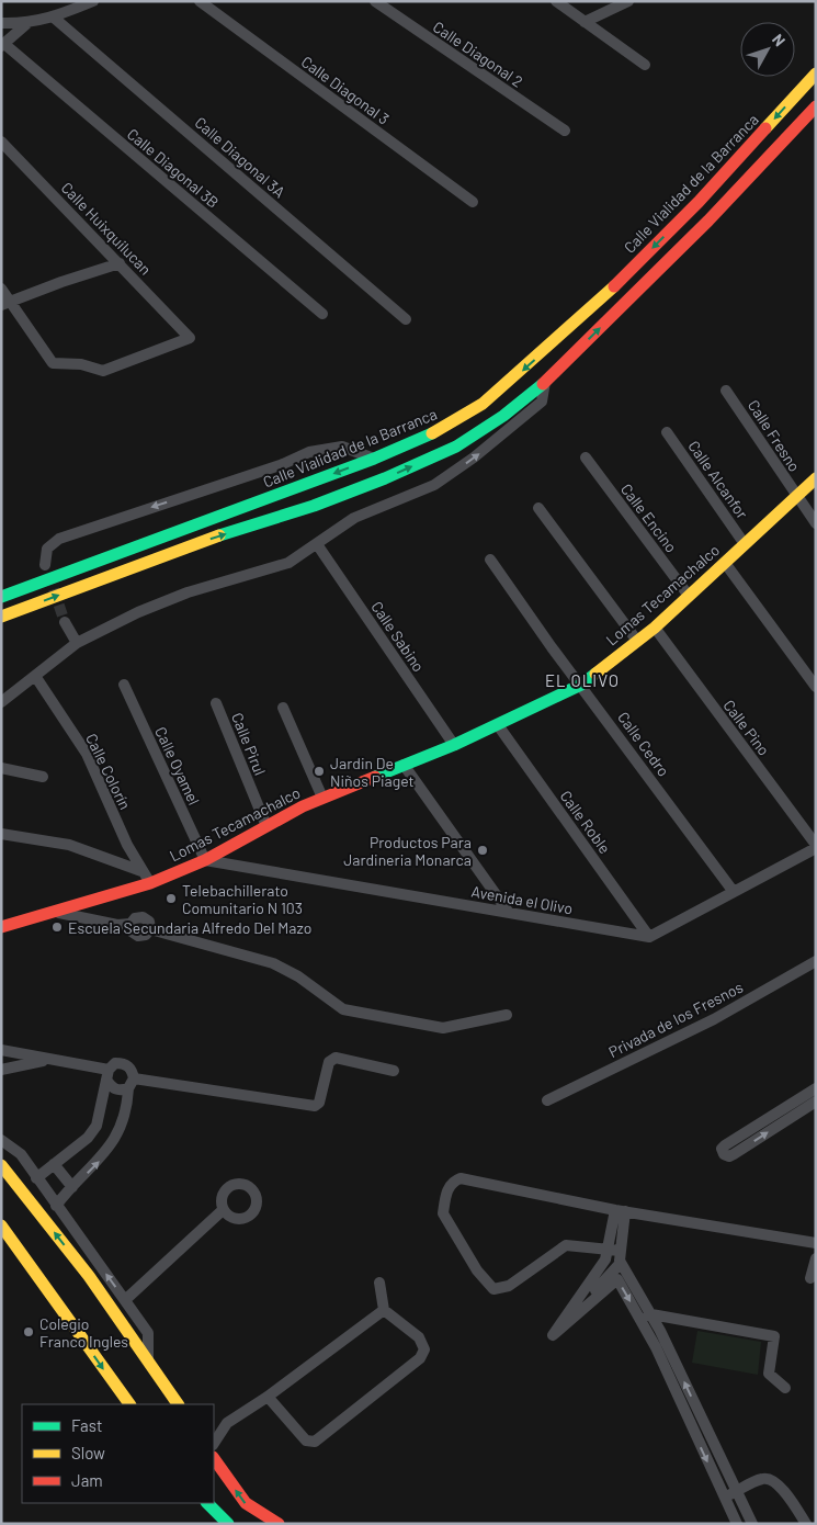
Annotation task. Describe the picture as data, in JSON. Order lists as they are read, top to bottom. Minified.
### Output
{"streets":{"main road":["Calle Vialidad de la Barranca","Lomas Tecamachalco"],"street":["Calle Diagonal 2","Calle Diagonal 3","Calle Diagonal 3A","Calle Diagonal 3B","Calle Huixquilucan","Calle Fresno","Calle Alcanfor","Calle Encino","Calle Sabino","Calle Pino","Calle Pirul","Calle Cedro","Calle Oyamel","Calle Colorín","Calle Roble","Avenida el Olivo","Privada de los Fresnos"]},"crossings":[["Calle Fresno","Lomas Tecamachalco"],["Calle Alcanfor","Lomas Tecamachalco"],["Calle Encino","Lomas Tecamachalco"],["Lomas Tecamachalco","Calle Sabino"],["Lomas Tecamachalco","Calle Pino"],["Lomas Tecamachalco","Calle Pirul"],["Lomas Tecamachalco","Calle Cedro"],["Lomas Tecamachalco","Calle Oyamel"],["Lomas Tecamachalco","Calle Colorín"],["Lomas Tecamachalco","Calle Roble"],["Lomas Tecamachalco","Avenida el Olivo"],["Calle Oyamel","Avenida el Olivo"],["Calle Roble","Avenida el Olivo"]],"districts":["EL OLIVO"],"places":["Jardin De Niños Piaget","Productos Para Jardineria Monarca","Telebachillerato Comunitario N 103","Escuela Secundaria Alfredo Del Mazo","Colegio Franco Ingles"],"legend":["Fast","Slow","Jam"],"north":"top right"}
